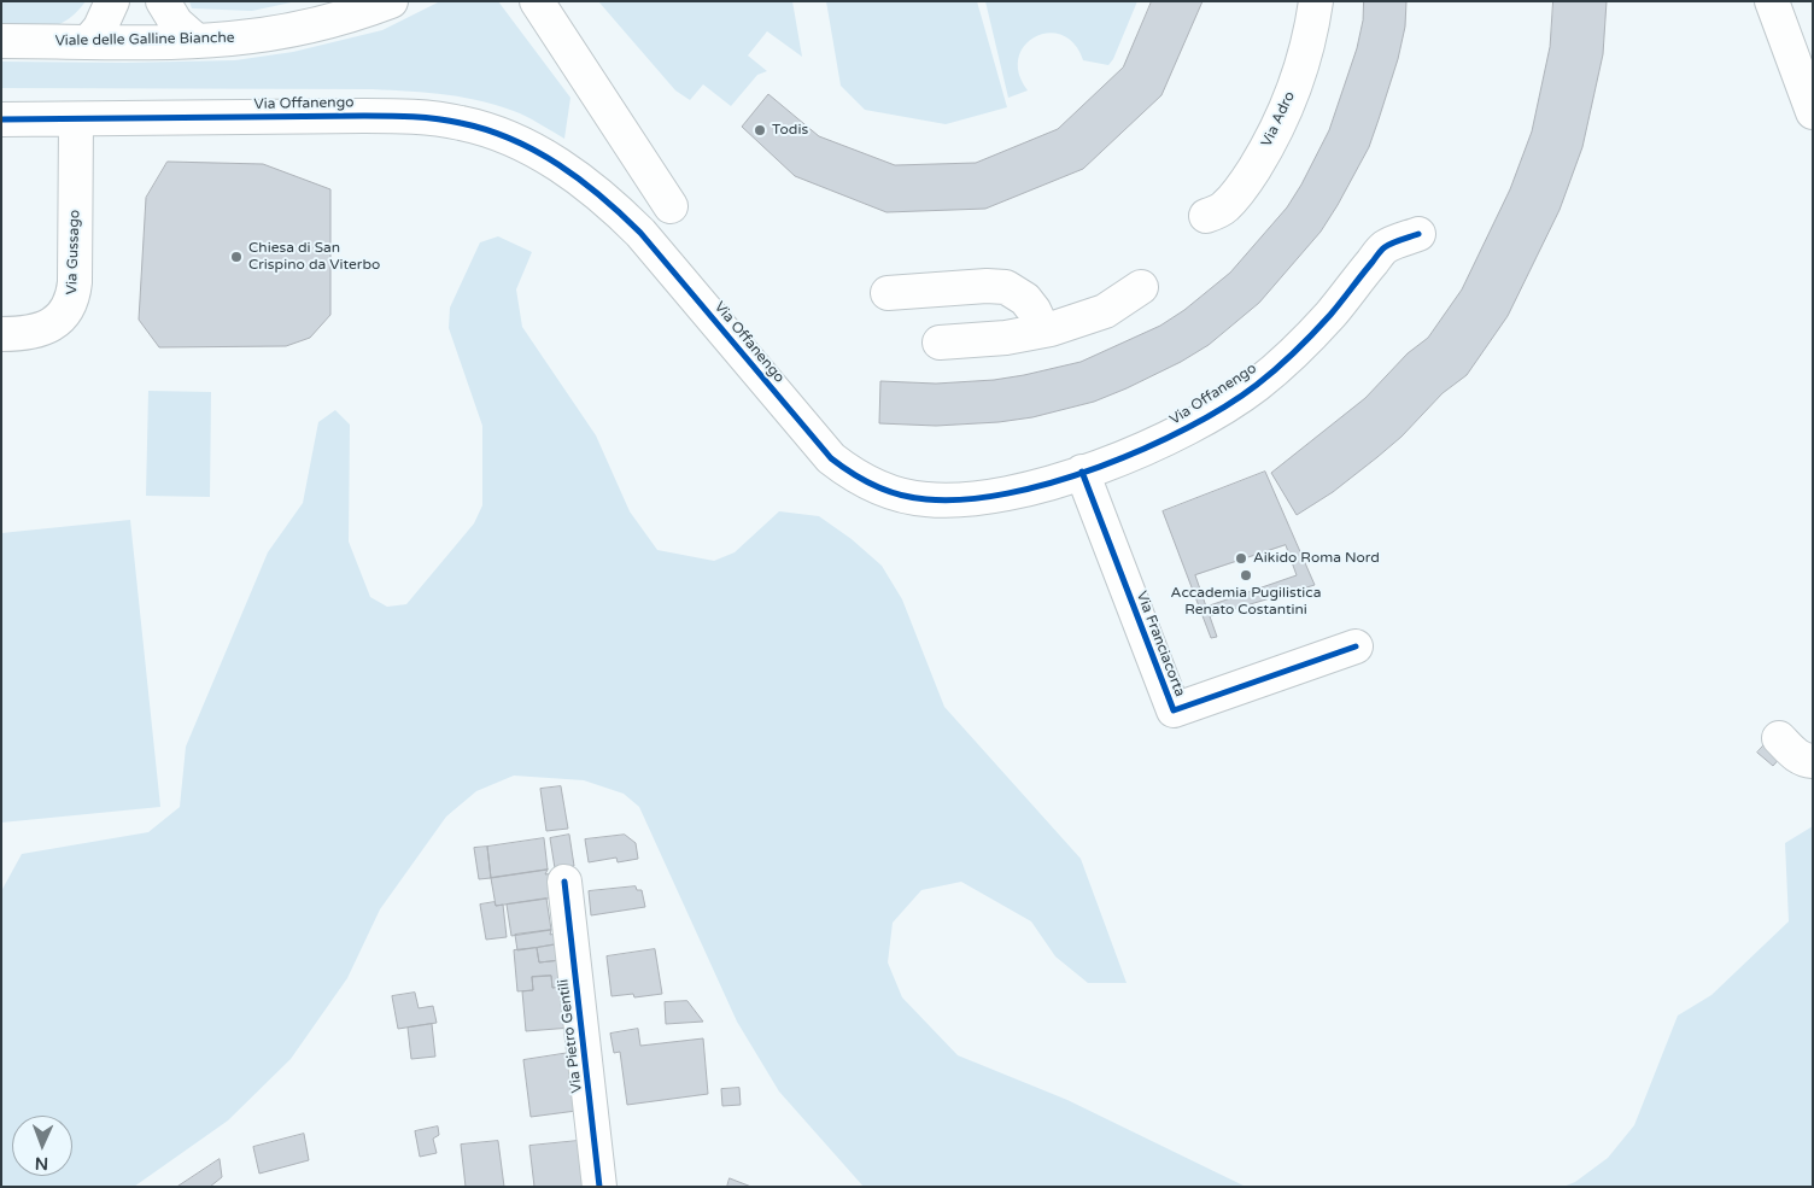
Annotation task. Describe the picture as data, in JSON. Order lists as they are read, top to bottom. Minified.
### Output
{"streets":{"street":["Viale delle Galline Bianche","Via Offanengo","Via Adro","Via Gussago","Via Franciacorta","Via Pietro Gentili"]},"crossings":[["Via Offanengo","Via Gussago"],["Via Offanengo","Via Franciacorta"]],"places":["Todis","Chiesa di San Crispino da Viterbo","Aikido Roma Nord","Accademia Pugilistica Renato Costantini"],"north":"bottom"}
